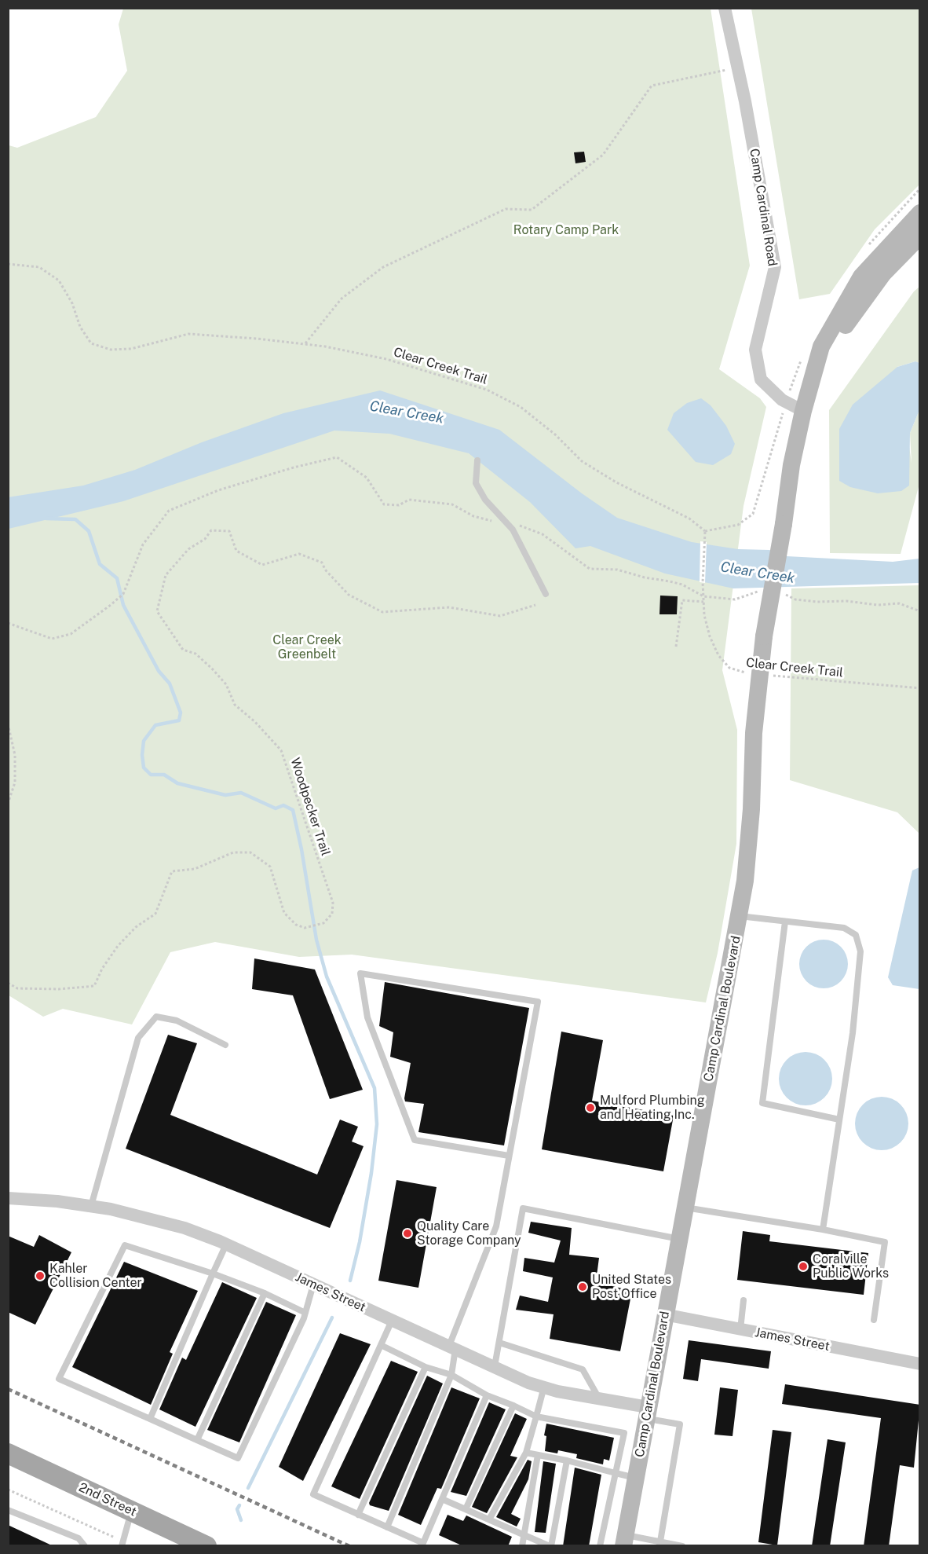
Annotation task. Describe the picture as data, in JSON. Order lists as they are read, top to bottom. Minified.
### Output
{"streets":{"main road":["2nd Street"],"street":["Camp Cardinal Road","Camp Cardinal Boulevard","James Street"],"path":["Clear Creek Trail","Woodpecker Trail"]},"crossings":[["Camp Cardinal Road","Camp Cardinal Boulevard"],["Clear Creek Trail","Camp Cardinal Boulevard"],["Camp Cardinal Boulevard","James Street"]],"water":["Clear Creek"],"parks":["Rotary Camp Park","Clear Creek Greenbelt"],"places":["Mulford Plumbing and Heating Inc.","Quality Care Storage Company","Coralville Public Works","Kahler Collision Center","United States Post Office"]}
